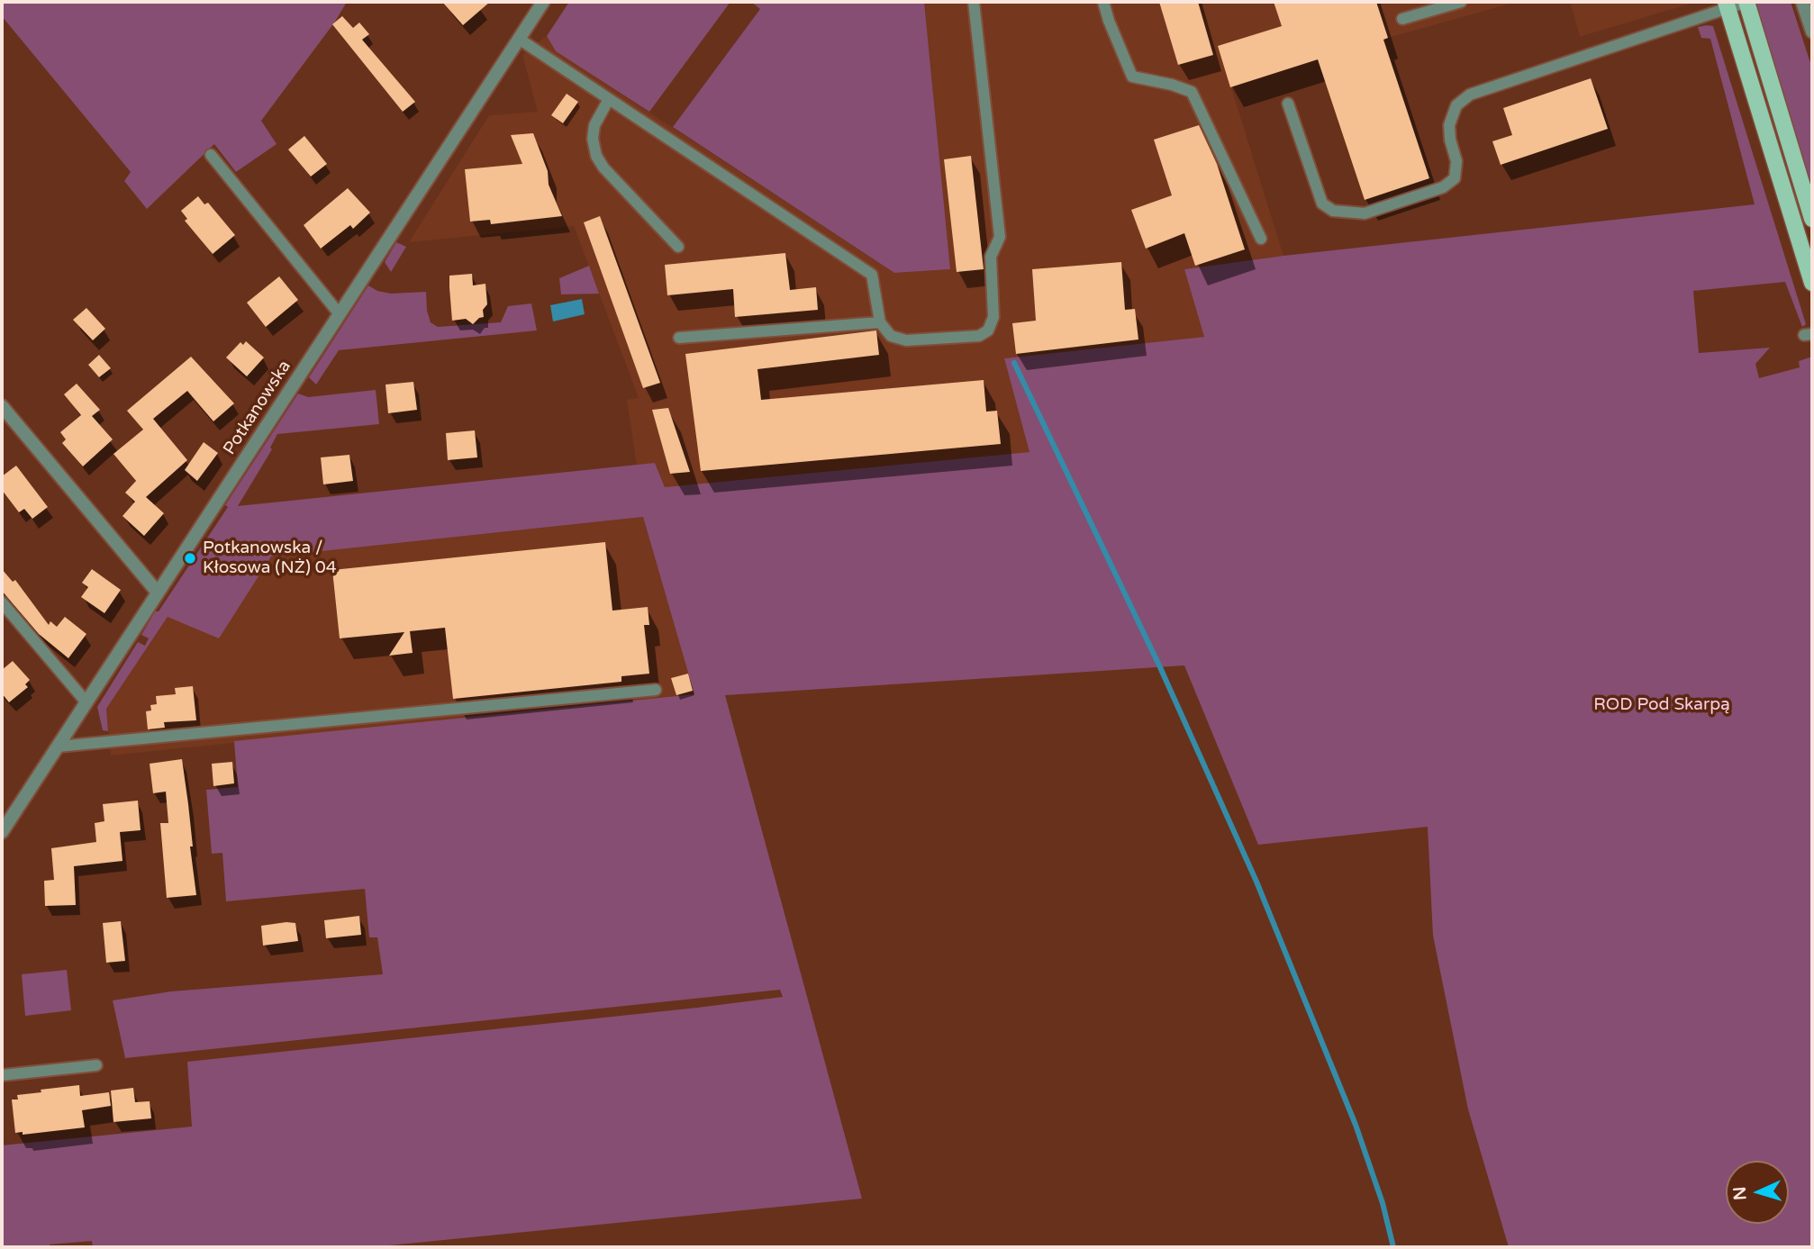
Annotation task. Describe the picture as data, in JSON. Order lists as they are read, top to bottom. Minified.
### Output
{"streets":{"street":["Potkanowska"]},"parks":["ROD Pod Skarpą"],"places":["Potkanowska / Kłosowa (NŻ) 04"],"north":"left"}
